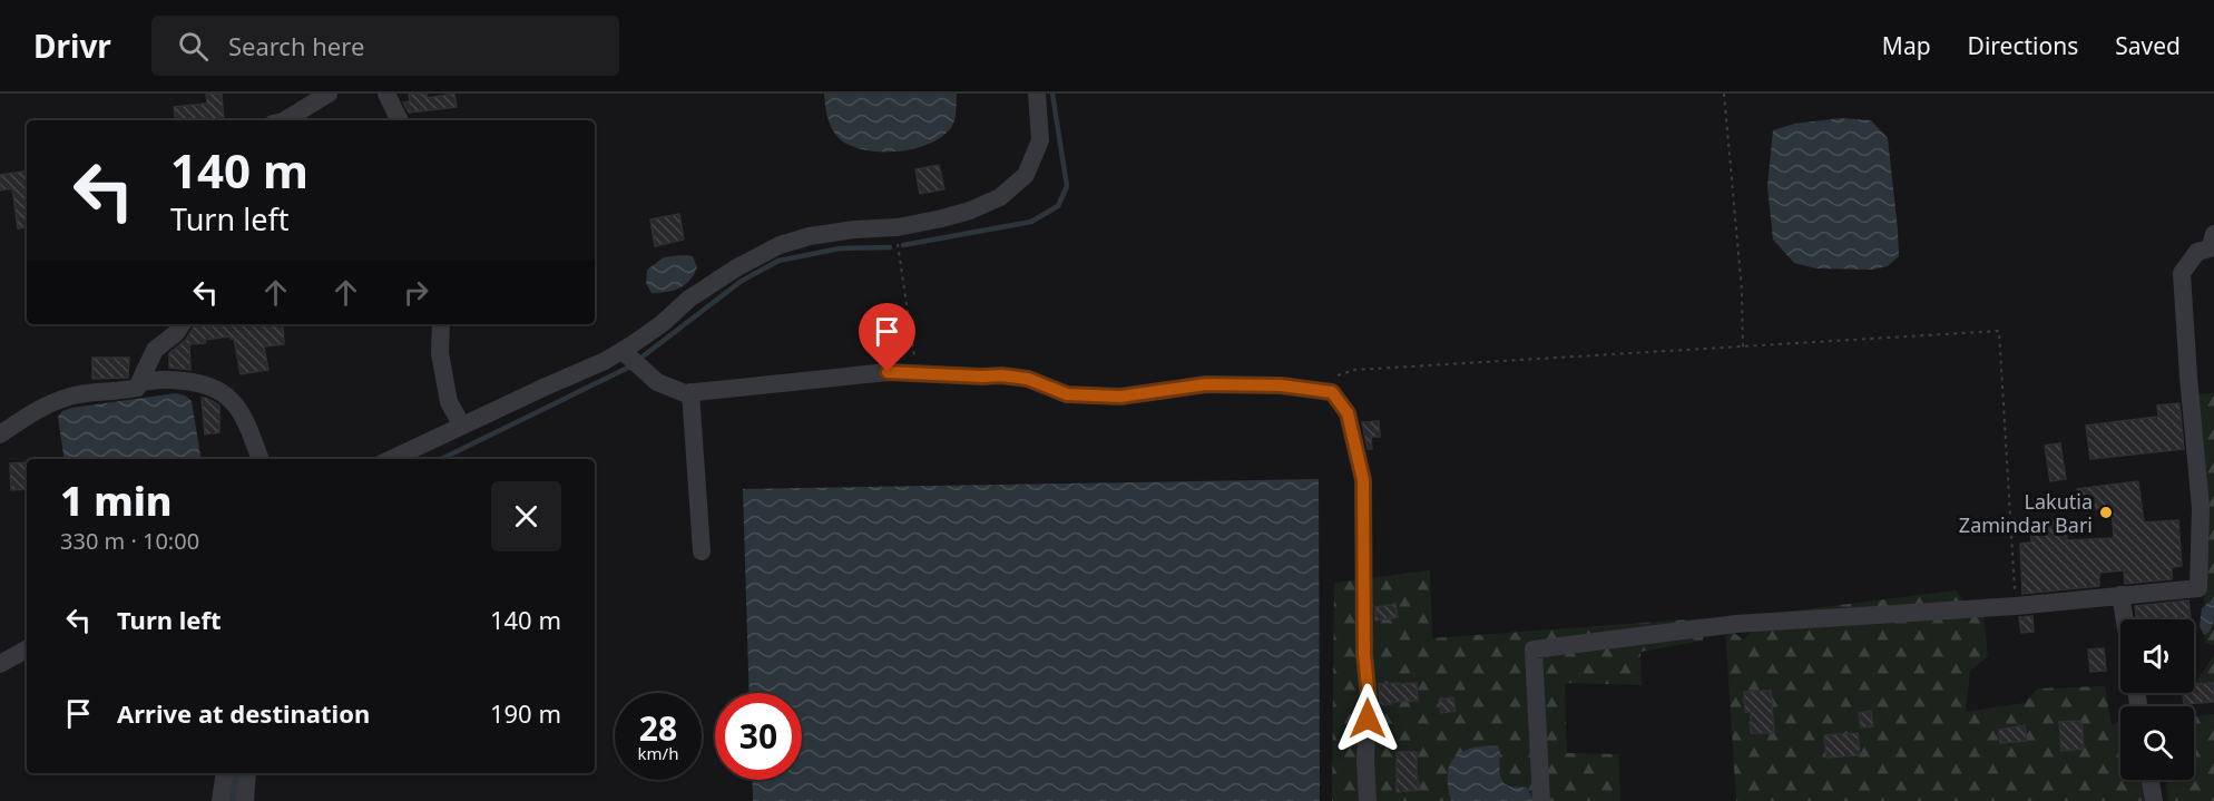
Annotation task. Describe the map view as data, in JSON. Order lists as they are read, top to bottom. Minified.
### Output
{"places":["Lakutia Zamindar Bari"],"page":{"header":"Drivr","search":"Search here","nav":["Map","Directions","Saved"],"turn":["140 m","Turn left"],"heading":["1 min","330 m · 10:00"],"list":[{"name":"Turn left","value":"140 m"},{"name":"Arrive at destination","value":"190 m"}],"speed":"28 km/h","limit":"30"}}
